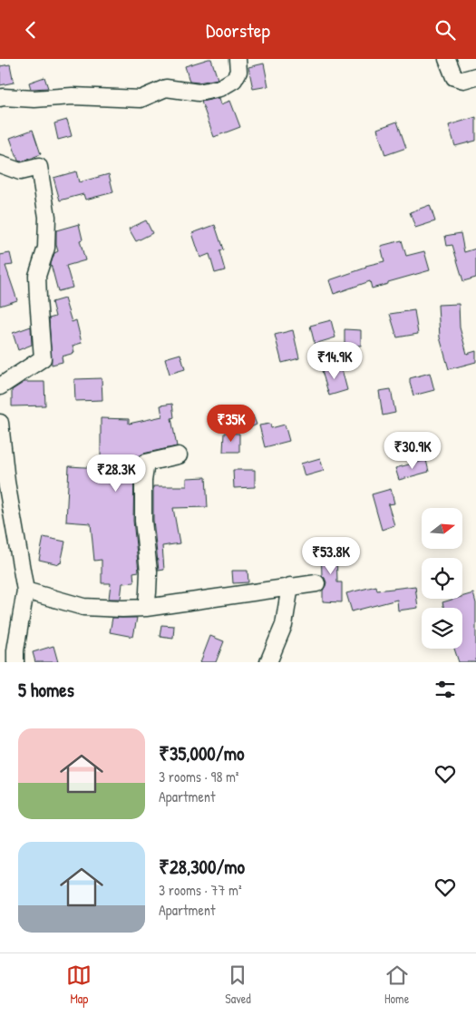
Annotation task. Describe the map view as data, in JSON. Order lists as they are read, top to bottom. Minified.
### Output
{"north":"right","page":{"header":"Doorstep","price":["₹14.9K","₹35K","₹30.9K","₹28.3K","₹53.8K"],"heading":"5 homes","list":[{"name":"₹35,000/mo","note":"3 rooms · 98 m² · Apartment"},{"name":"₹28,300/mo","note":"3 rooms · 77 m² · Apartment"}],"tabs":["Map","Saved","Home"]}}
